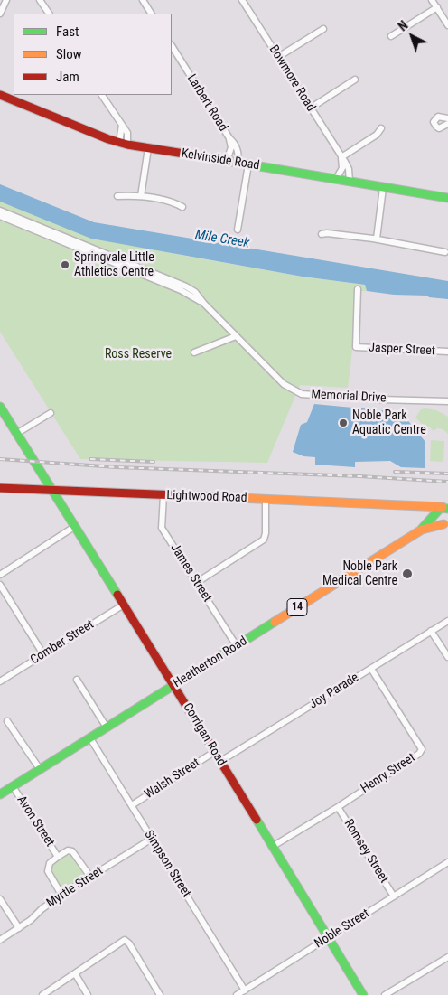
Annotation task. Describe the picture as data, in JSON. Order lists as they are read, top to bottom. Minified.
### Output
{"streets":{"main road":["Kelvinside Road","Lightwood Road","14","Heatherton Road","Corrigan Road"],"street":["Bowmore Road","Larbert Road","Jasper Street","Memorial Drive","James Street","Comber Street","Joy Parade","Henry Street","Walsh Street","Avon Street","Romsey Street","Simpson Street","Myrtle Street","Noble Street"]},"crossings":[["Bowmore Road","Kelvinside Road"],["Larbert Road","Kelvinside Road"],["Lightwood Road","James Street"],["Lightwood Road","14"],["Lightwood Road","Heatherton Road"],["Lightwood Road","Corrigan Road"],["James Street","Heatherton Road"],["14","Heatherton Road"],["Comber Street","Corrigan Road"],["Heatherton Road","Corrigan Road"],["Heatherton Road","Avon Street"],["Heatherton Road","Simpson Street"],["Joy Parade","Corrigan Road"],["Joy Parade","Henry Street"],["Corrigan Road","Henry Street"],["Corrigan Road","Walsh Street"],["Corrigan Road","Noble Street"],["Henry Street","Romsey Street"],["Walsh Street","Simpson Street"],["Avon Street","Myrtle Street"],["Romsey Street","Noble Street"],["Simpson Street","Myrtle Street"],["Simpson Street","Noble Street"]],"water":["Mile Creek"],"parks":["Ross Reserve"],"places":["Springvale Little Athletics Centre","Noble Park Aquatic Centre","Noble Park Medical Centre"],"legend":["Fast","Slow","Jam"],"north":"top left"}
